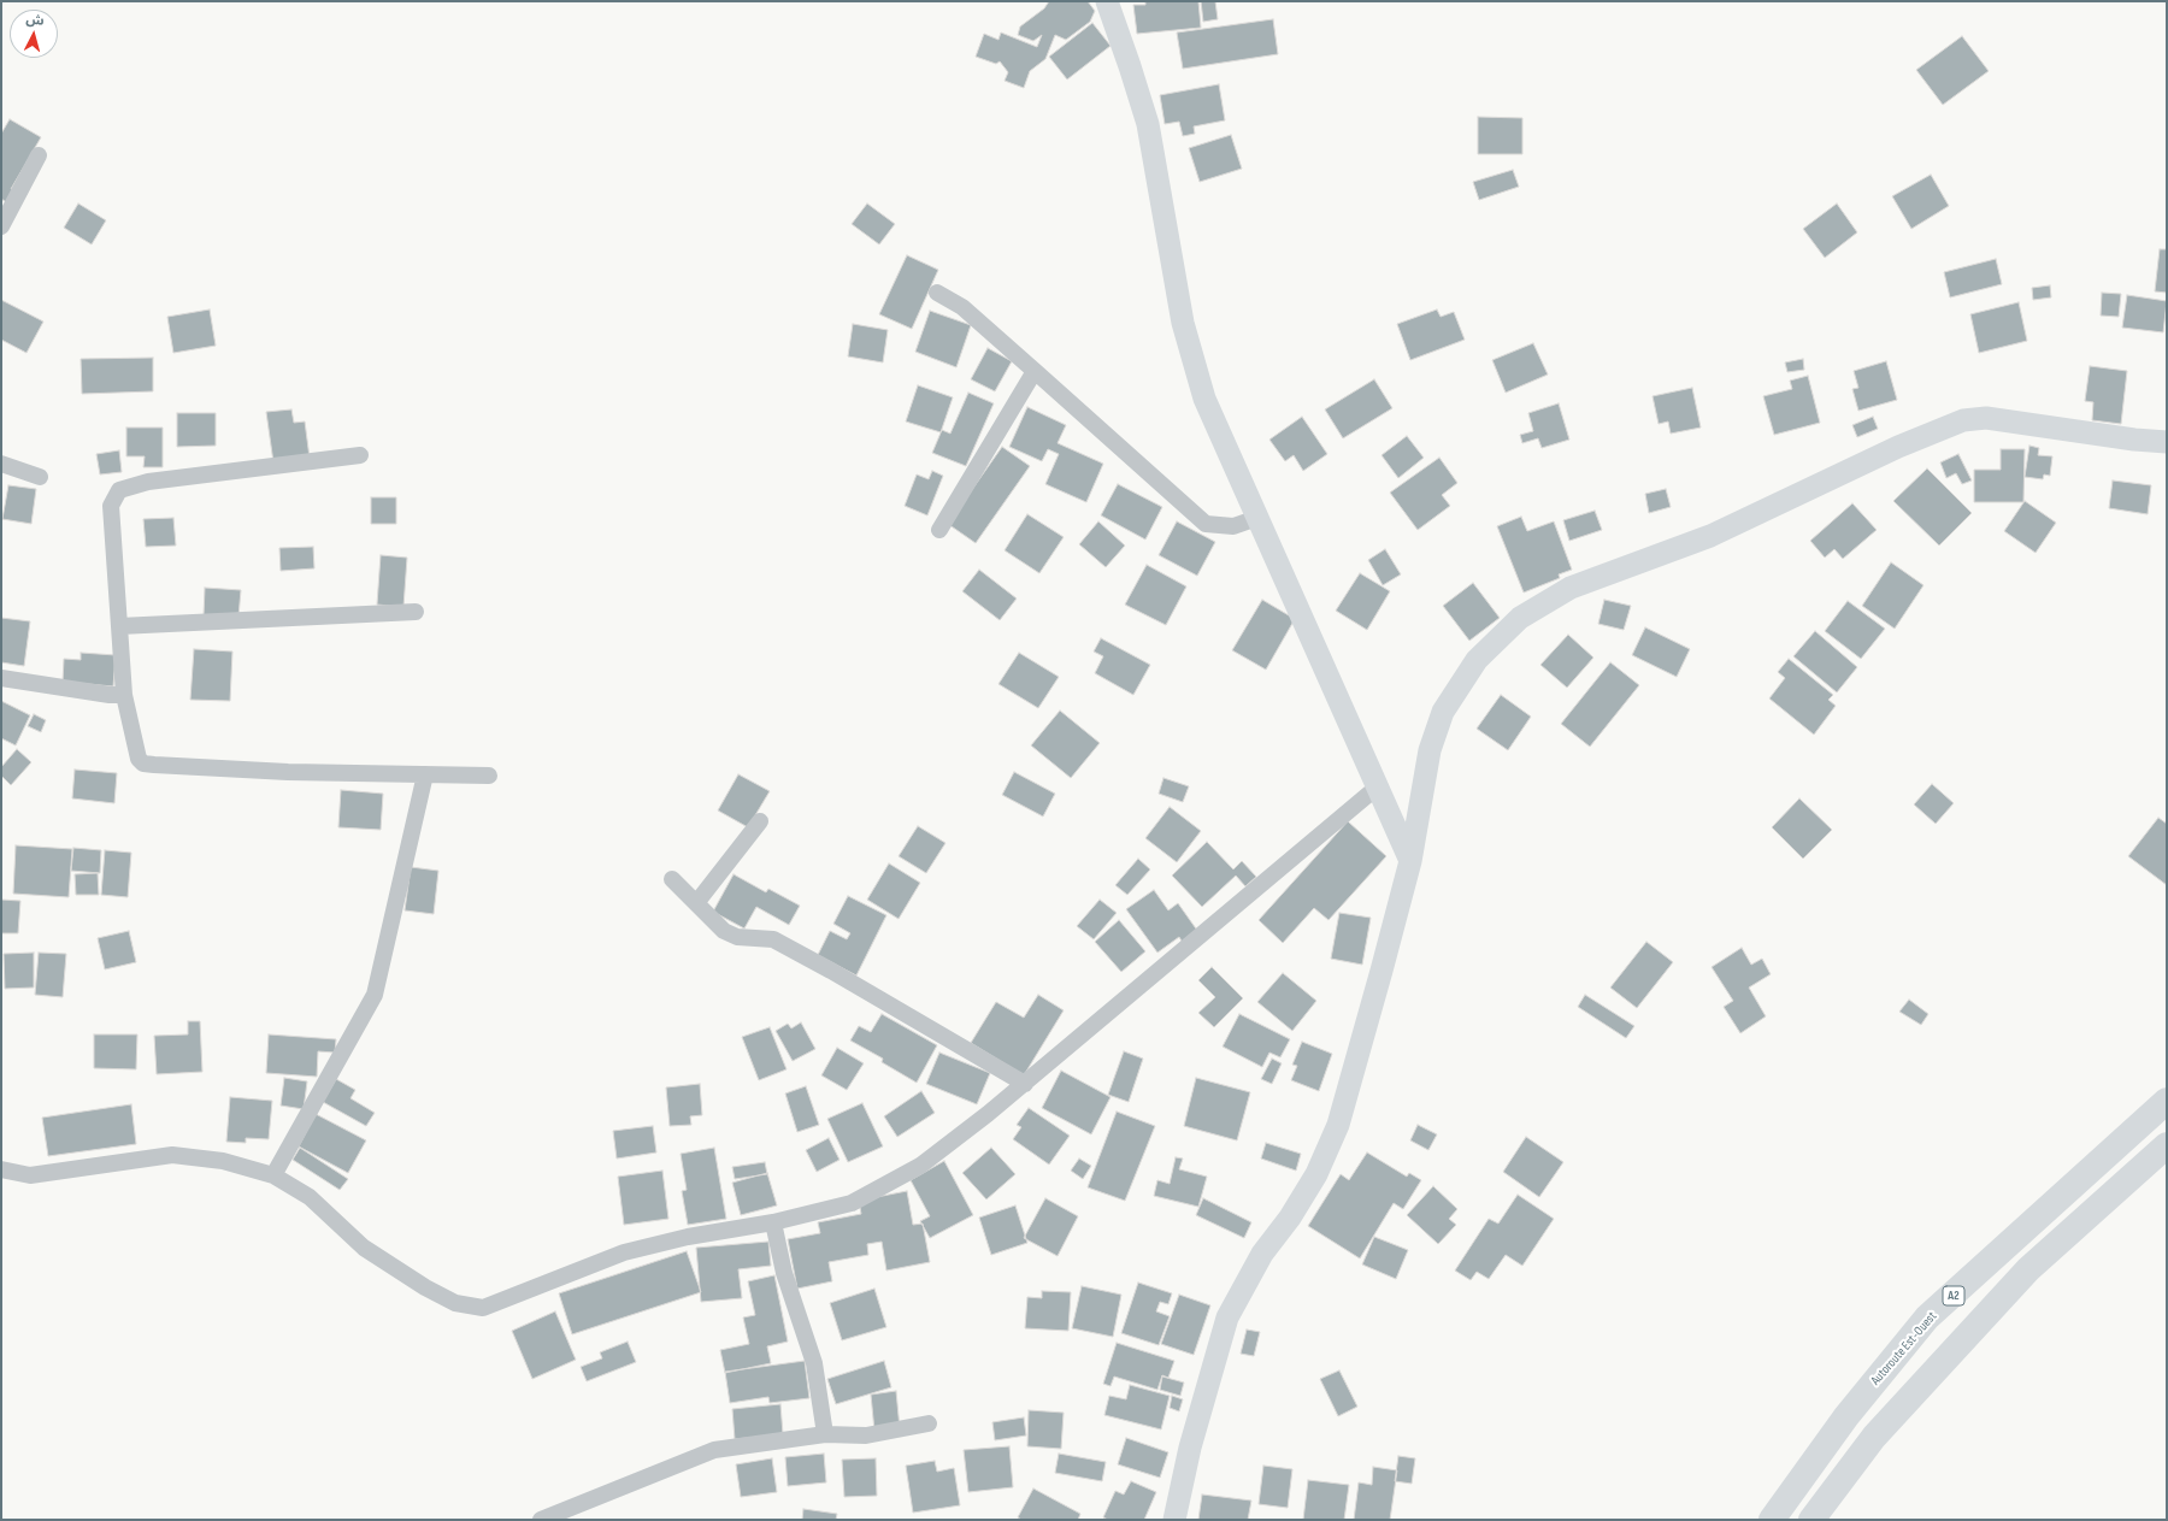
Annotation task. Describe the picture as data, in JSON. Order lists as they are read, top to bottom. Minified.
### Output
{"streets":{"highway":["A2","Autoroute Est-Ouest"]},"north":"top"}
